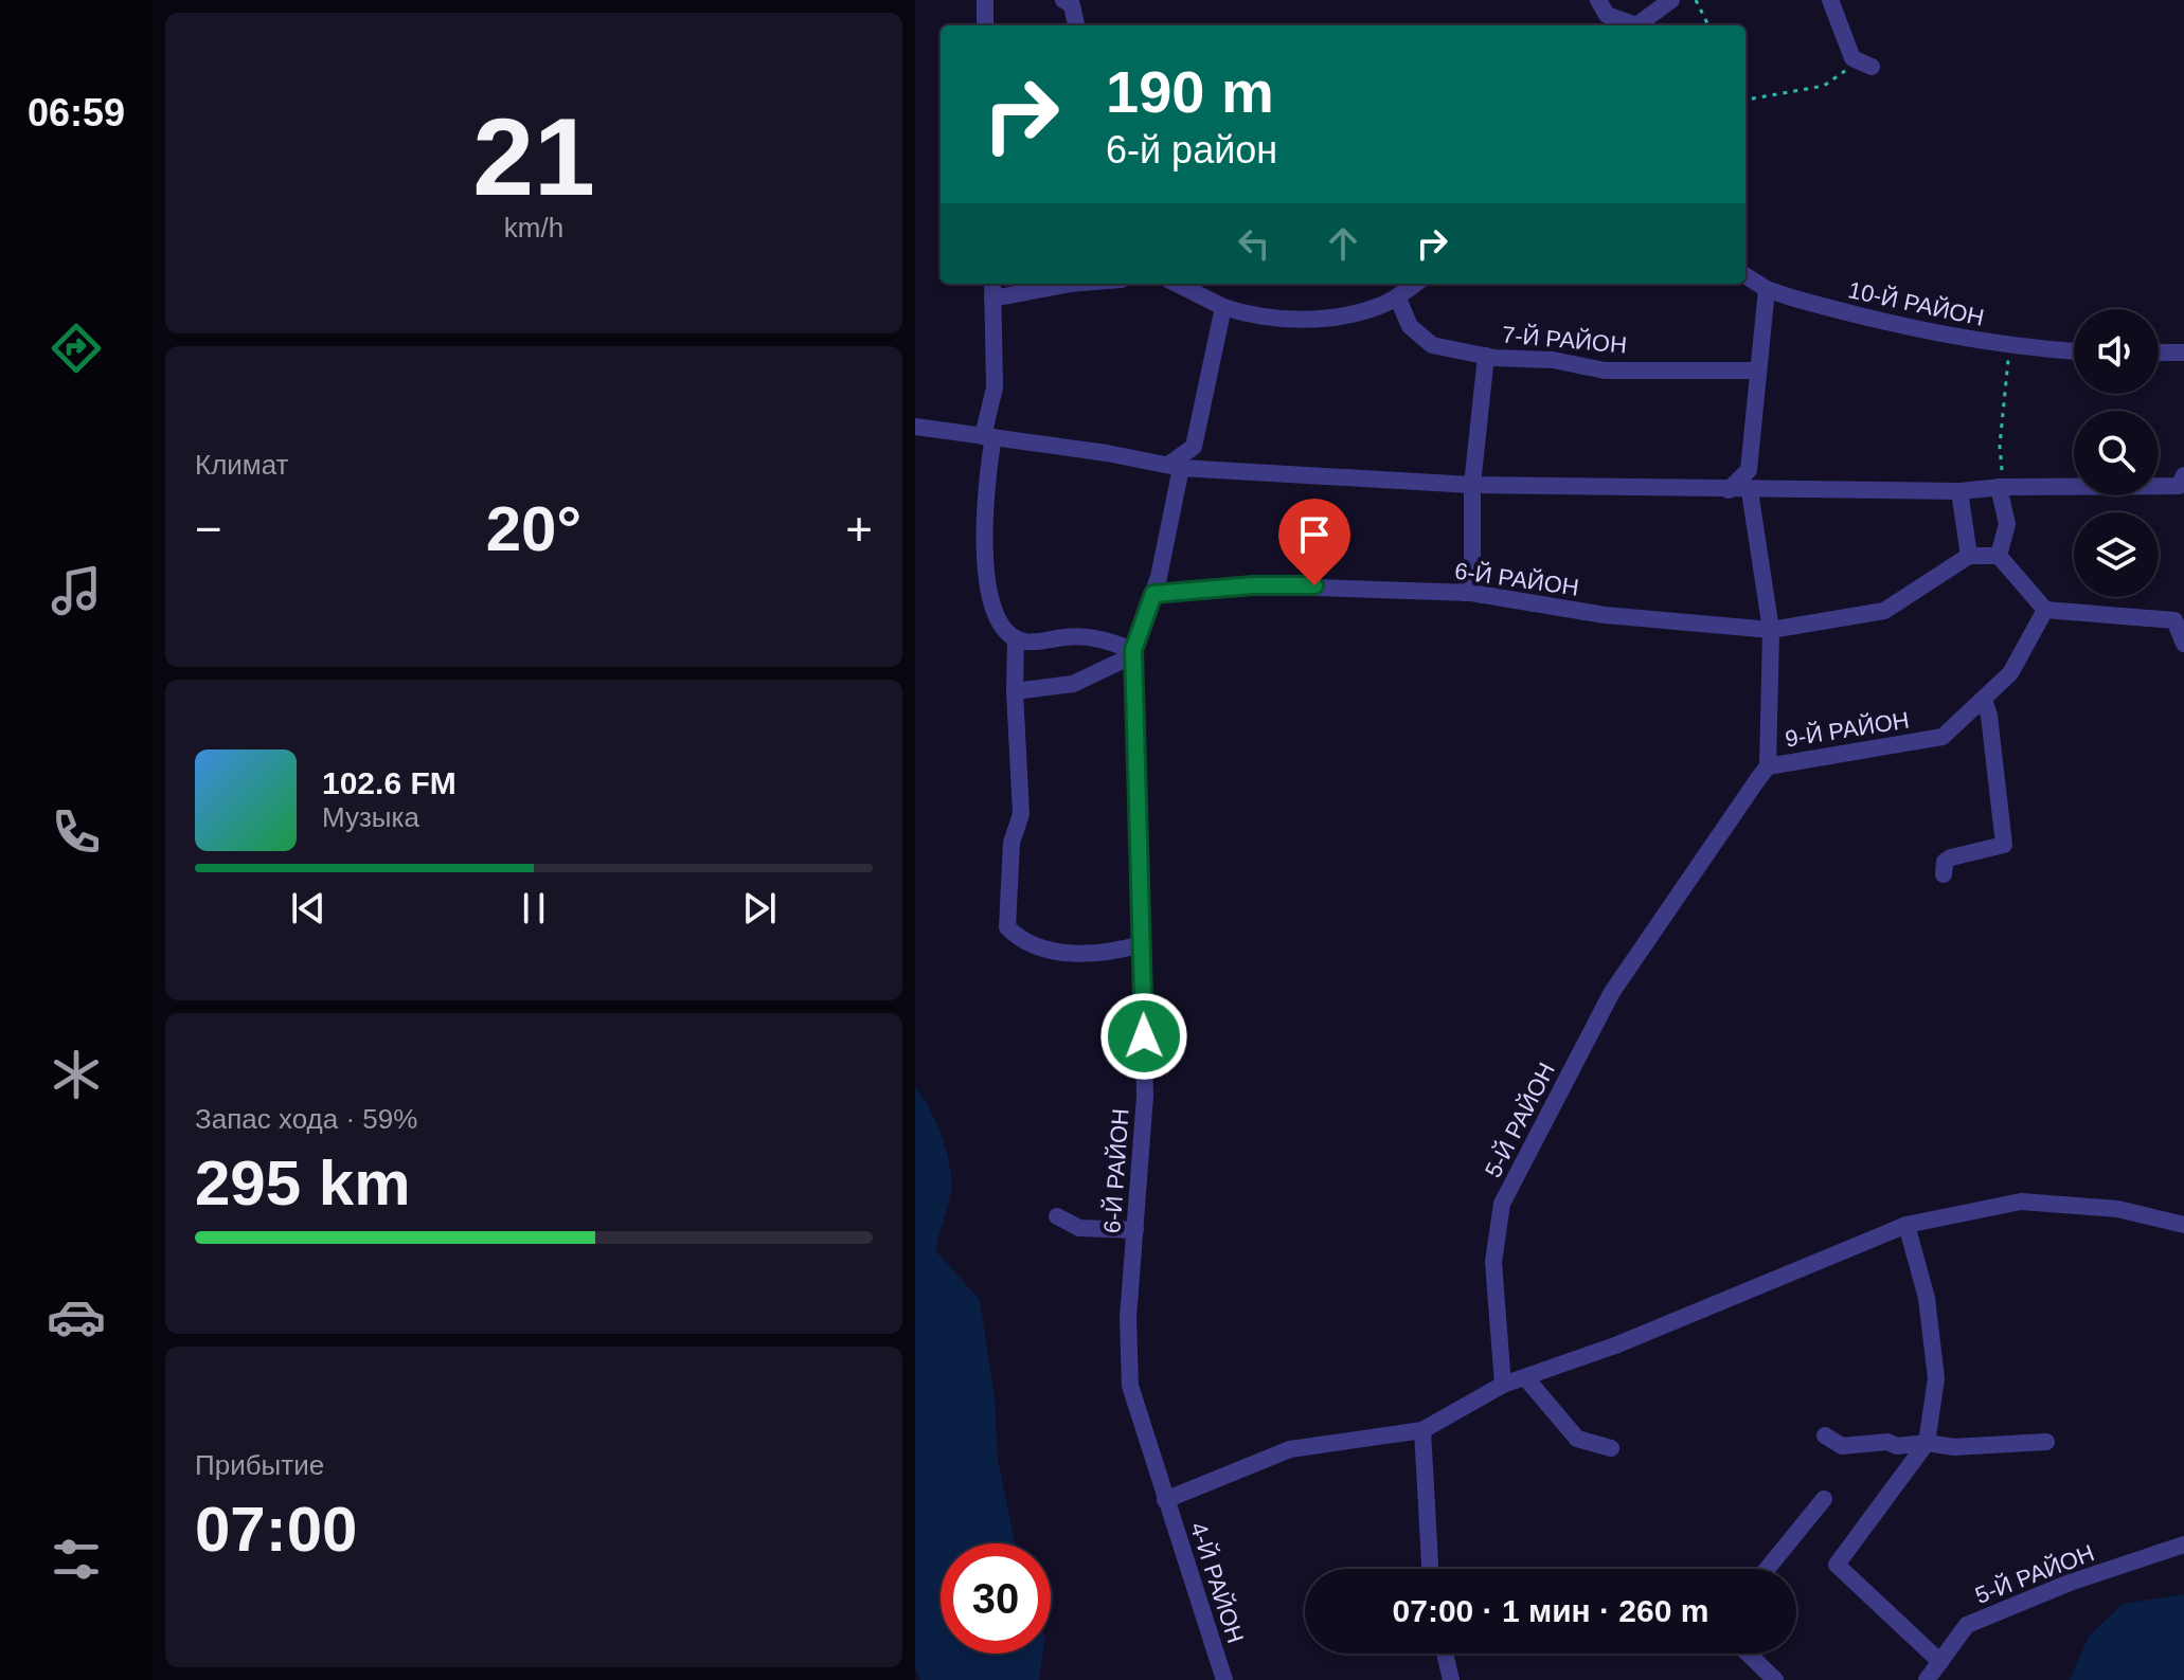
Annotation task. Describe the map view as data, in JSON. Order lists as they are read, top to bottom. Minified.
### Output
{"streets":{"street":["10-Й РАЙОН","7-Й РАЙОН","6-Й РАЙОН","9-Й РАЙОН","5-Й РАЙОН","4-Й РАЙОН"]},"crossings":[["6-Й РАЙОН","4-Й РАЙОН"],["9-Й РАЙОН","5-Й РАЙОН"]],"page":{"tabs":"06:59","tile":[["21","km/h"],"Климат",["Запас хода · 59%","295 km"],["Прибытие","07:00"]],"turn":["190 m","6-й район"],"heat":["−","20°","+"],"song":["102.6 FM","Музыка"],"limit":"30","trip":"07:00 · 1 мин · 260 m"}}
